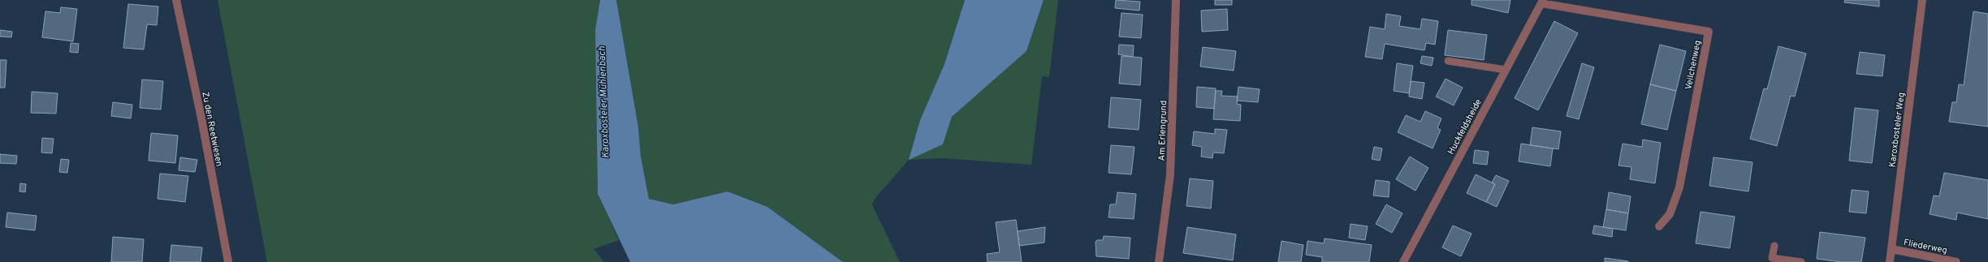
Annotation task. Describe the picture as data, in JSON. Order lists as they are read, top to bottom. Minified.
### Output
{"streets":{"street":["Veilchenweg","Huckfeldsheide","Zu den Reetwiesen","Karoxbosteler Weg","Am Erlengrund","Fliederweg"]},"crossings":[["Veilchenweg","Huckfeldsheide"],["Karoxbosteler Weg","Fliederweg"]],"water":["Karoxbosteler Mühlenbach"]}
